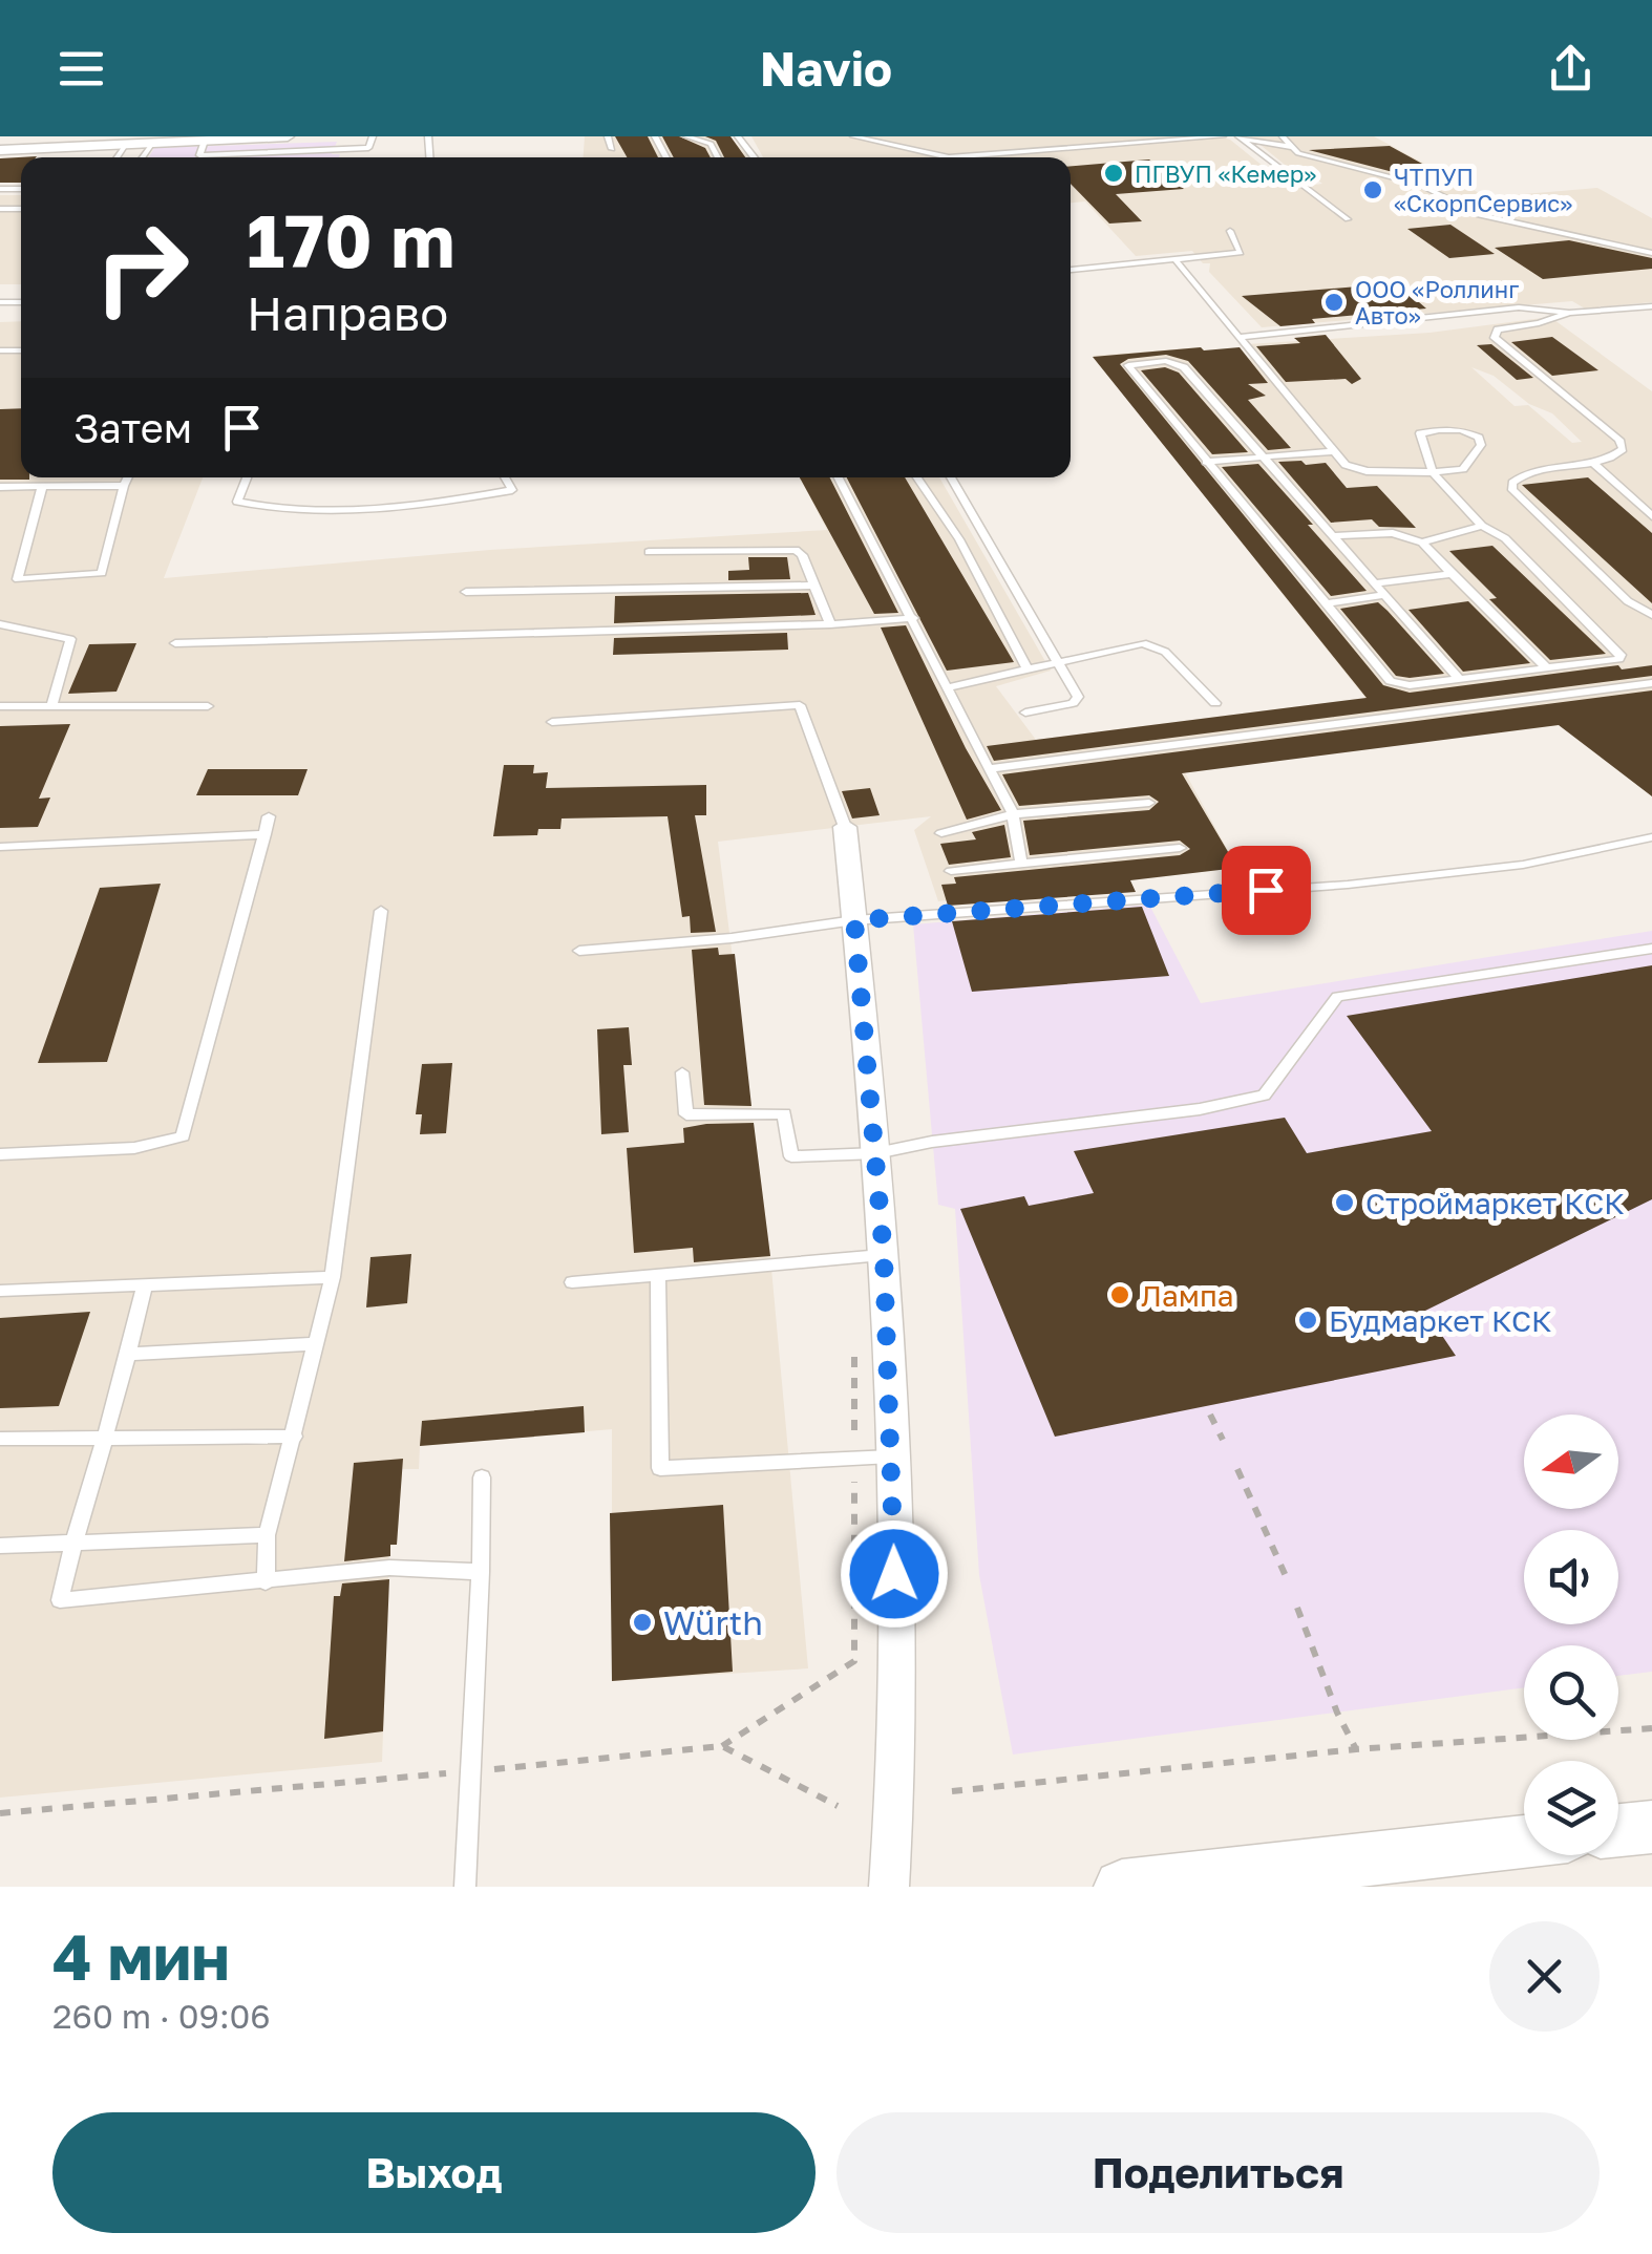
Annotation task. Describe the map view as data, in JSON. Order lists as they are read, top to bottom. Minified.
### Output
{"places":["ПГВУП «Кемер»","ЧТПУП «СкорпСервис»","ООО «Роллинг Авто»","Строймаркет КСК","Лампа","Будмаркет КСК","Würth"],"north":"left","page":{"header":"Navio","turn":["170 m","Направо"],"then":"Затем","heading":["4 мин","260 m · 09:06"],"buttons":["Выход","Поделиться"]}}
